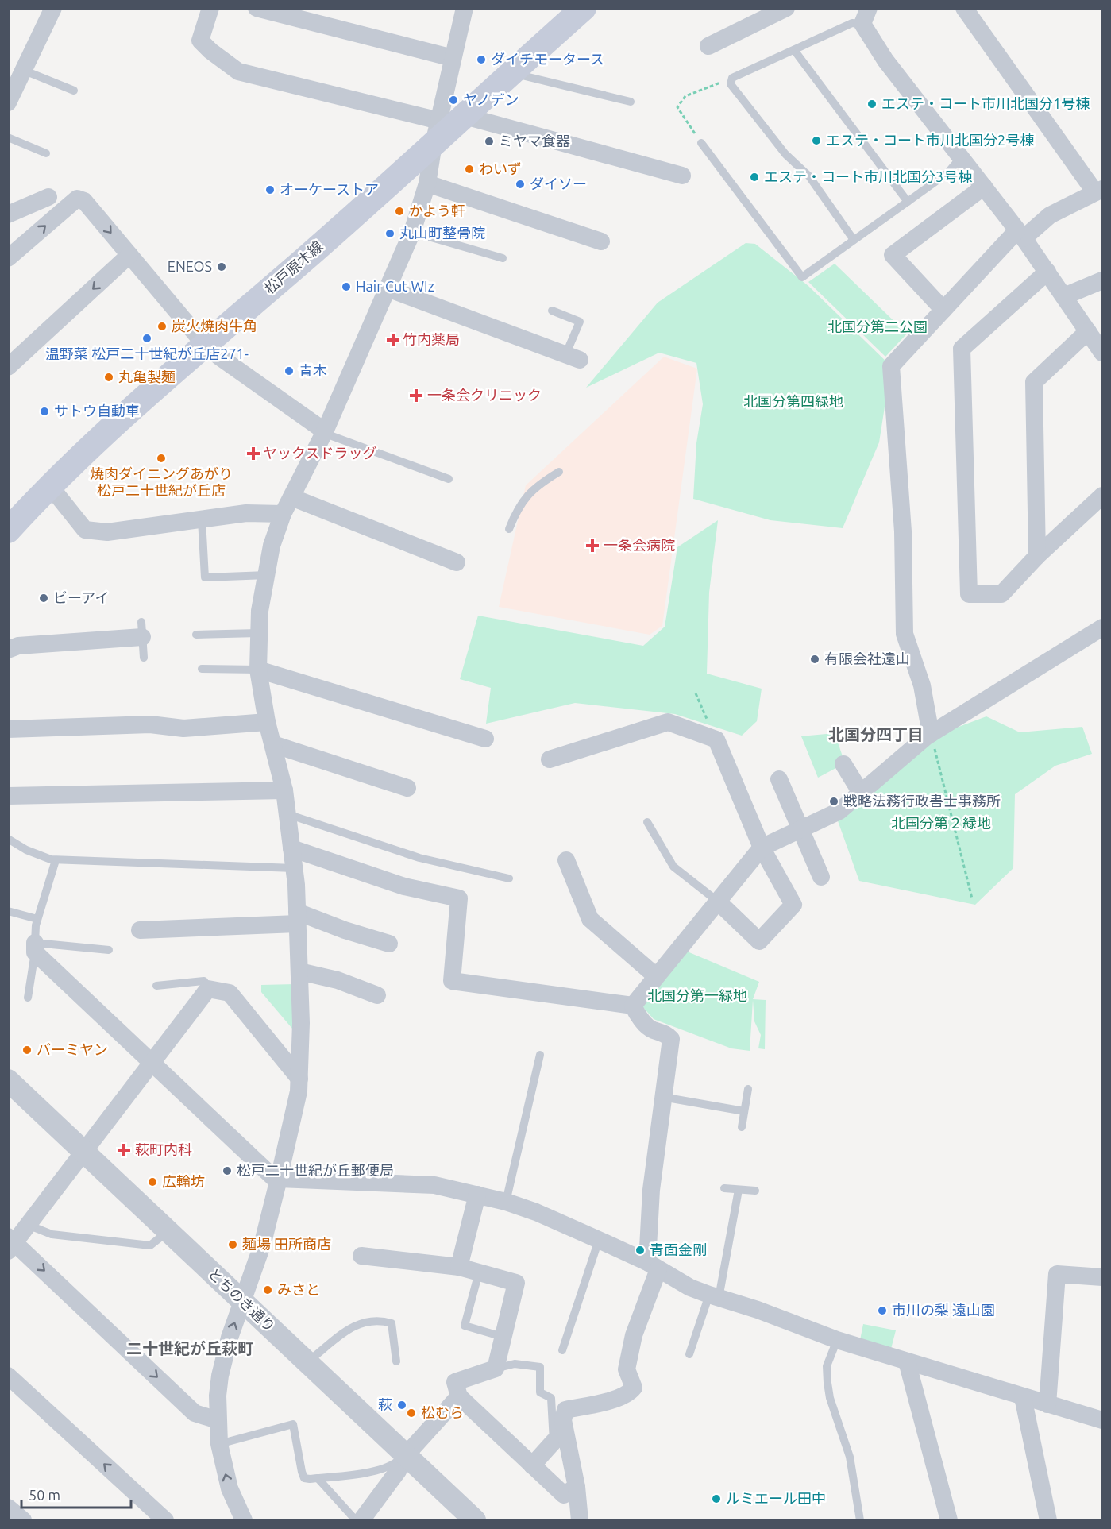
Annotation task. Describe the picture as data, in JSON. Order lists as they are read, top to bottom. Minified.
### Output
{"streets":{"main road":["松戸原木線"],"street":["とちのき通り"]},"districts":["北国分四丁目","二十世紀が丘萩町"],"parks":["北国分第二公園","北国分第四緑地","北国分第２緑地","北国分第一緑地"],"places":{"other":["ダイチモータース","ヤノデン","エステ・コート市川北国分1号棟","エステ・コート市川北国分2号棟","ミヤマ食器","わいず","エステ・コート市川北国分3号棟","ダイソー","オーケーストア","かよう軒","丸山町整骨院","ENEOS","Hair Cut WIz","炭火焼肉牛角","温野菜 松戸二十世紀が丘店271-","青木","丸亀製麺","サトウ自動車","焼肉ダイニングあがり 松戸二十世紀が丘店","ビーアイ","有限会社遠山","戦略法務行政書士事務所","バーミヤン","松戸二十世紀が丘郵便局","広輪坊","麺場 田所商店","青面金剛","みさと","市川の梨 遠山園","萩","松むら","ルミエール田中"],"health":["竹内薬局","一条会クリニック","ヤックスドラッグ","一条会病院","萩町内科"]},"scale_bar":"50 m"}
